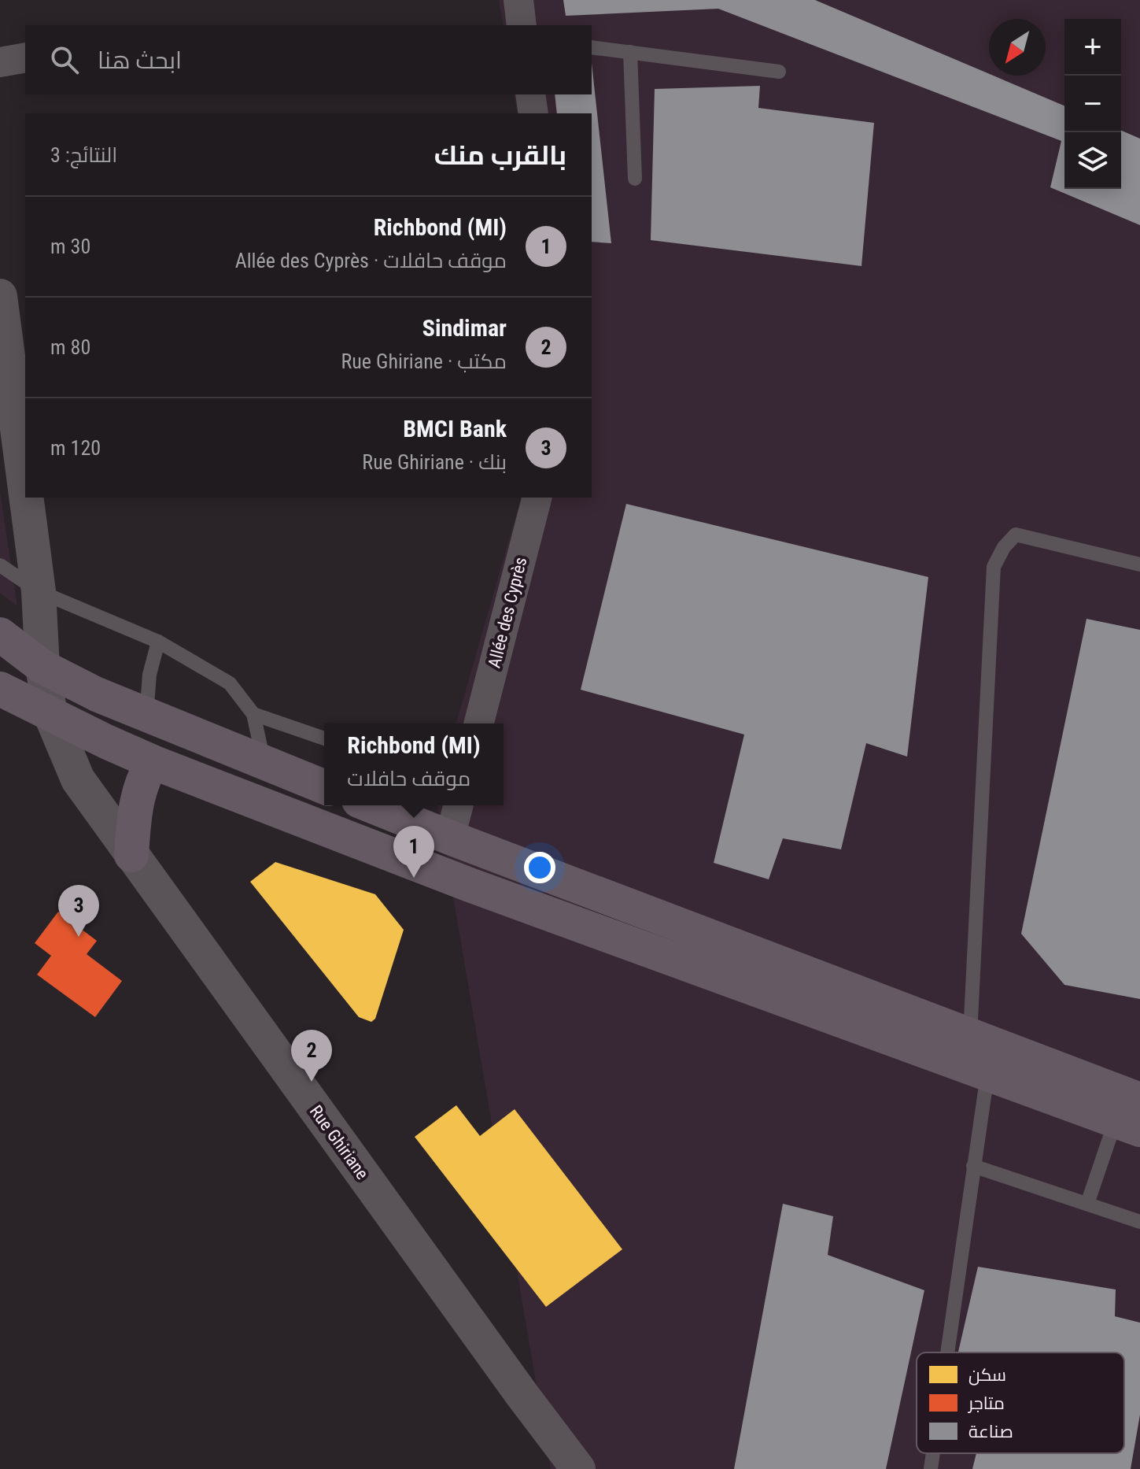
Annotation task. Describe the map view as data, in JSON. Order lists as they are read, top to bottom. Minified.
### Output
{"streets":{"street":["Allée des Cyprès","Rue Ghiriane"]},"legend":["سكن","متاجر","صناعة"],"north":"bottom left","page":{"map_buttons":["+","−"],"search":"ابحث هنا","heading":["بالقرب منك","النتائج: 3"],"list":[{"mark":"1","name":"Richbond (MI)","note":"موقف حافلات · Allée des Cyprès","value":"30 m"},{"mark":"2","name":"Sindimar","note":"مكتب · Rue Ghiriane","value":"80 m"},{"mark":"3","name":"BMCI Bank","note":"بنك · Rue Ghiriane","value":"120 m"}],"popup":["Richbond (MI)","موقف حافلات"],"pins":["1","3","2"]}}
